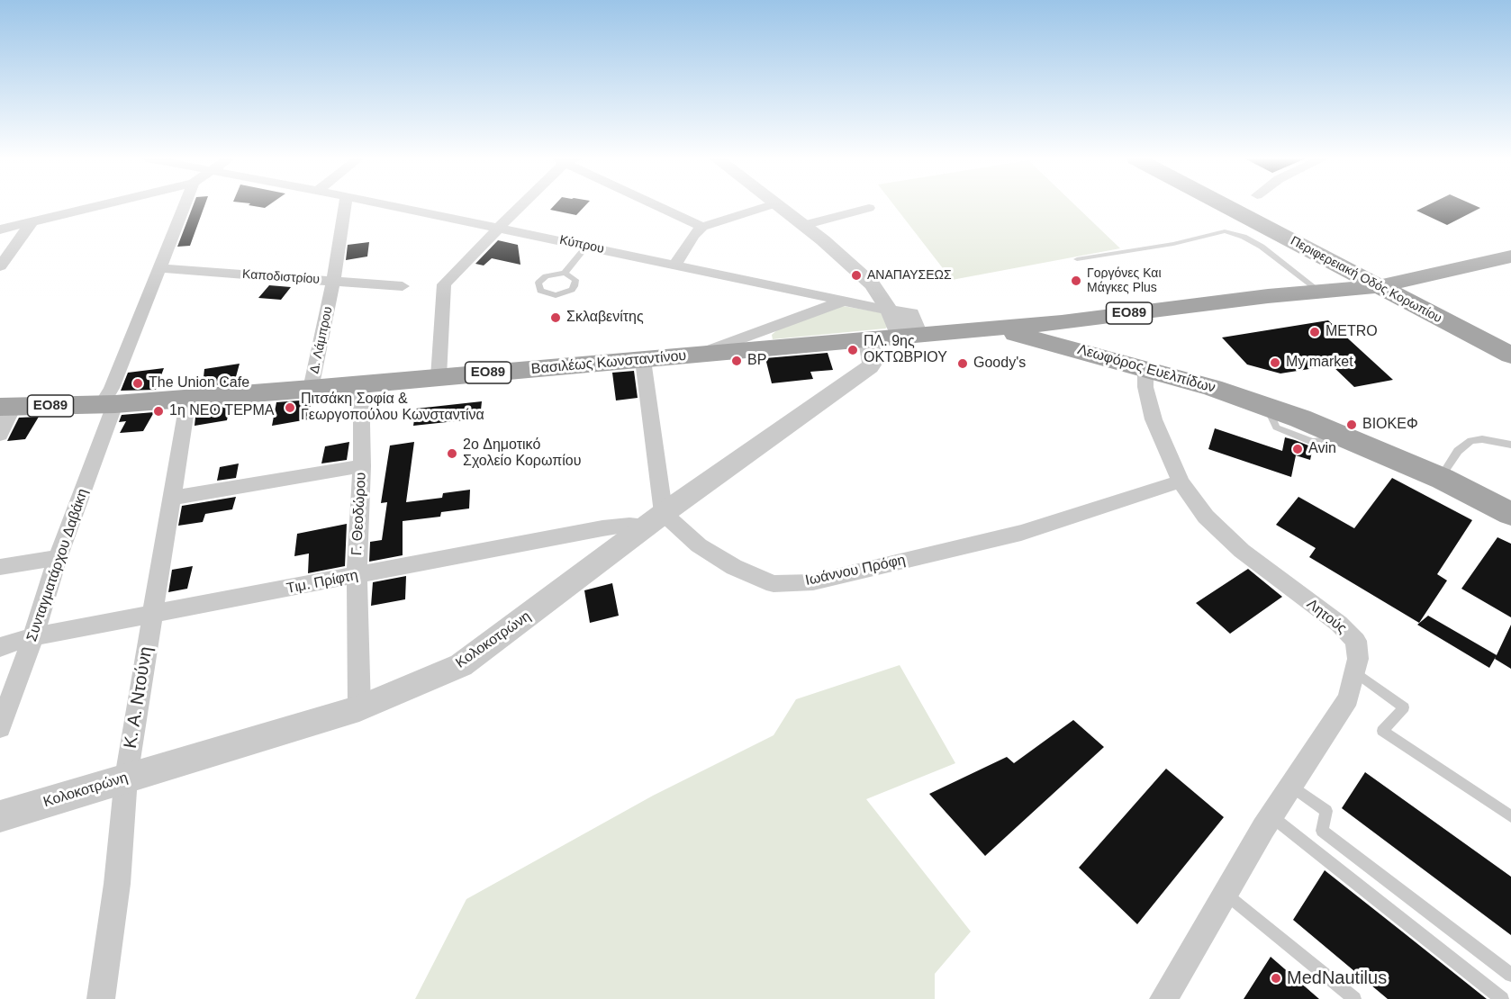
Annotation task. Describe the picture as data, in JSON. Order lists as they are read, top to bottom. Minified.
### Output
{"streets":{"main road":["Περιφερειακή Οδός Κορωπίου","ΕΟ89","Βασιλέως Κωνσταντίνου","Λεωφόρος Ευελπίδων"],"street":["Κύπρου","Καποδιστρίου","Δ. Λάμπρου","Γ. Θεοδώρου","Συνταγματάρχου Δαβάκη","Ιωάννου Πρόφη","Τιμ. Πρίφτη","Λητούς","Κολοκοτρώνη","Κ. Α. Ντούνη"]},"crossings":[["Κύπρου","Βασιλέως Κωνσταντίνου"],["Καποδιστρίου","Δ. Λάμπρου"],["Καποδιστρίου","Συνταγματάρχου Δαβάκη"],["Περιφερειακή Οδός Κορωπίου","ΕΟ89"],["ΕΟ89","Βασιλέως Κωνσταντίνου"],["ΕΟ89","Λεωφόρος Ευελπίδων"],["Δ. Λάμπρου","Βασιλέως Κωνσταντίνου"],["Βασιλέως Κωνσταντίνου","Λεωφόρος Ευελπίδων"],["Βασιλέως Κωνσταντίνου","Γ. Θεοδώρου"],["Βασιλέως Κωνσταντίνου","Συνταγματάρχου Δαβάκη"],["Βασιλέως Κωνσταντίνου","Κολοκοτρώνη"],["Βασιλέως Κωνσταντίνου","Κ. Α. Ντούνη"],["Λεωφόρος Ευελπίδων","Λητούς"],["Γ. Θεοδώρου","Τιμ. Πρίφτη"],["Γ. Θεοδώρου","Κολοκοτρώνη"],["Συνταγματάρχου Δαβάκη","Τιμ. Πρίφτη"],["Ιωάννου Πρόφη","Τιμ. Πρίφτη"],["Ιωάννου Πρόφη","Λητούς"],["Ιωάννου Πρόφη","Κολοκοτρώνη"],["Τιμ. Πρίφτη","Κολοκοτρώνη"],["Τιμ. Πρίφτη","Κ. Α. Ντούνη"],["Κολοκοτρώνη","Κ. Α. Ντούνη"]],"places":["ΑΝΑΠΑΥΣΕΩΣ","Γοργόνες Και Μάγκες Plus","Σκλαβενίτης","METRO","ΠΛ. 9ης ΟΚΤΩΒΡΙΟΥ","BP","My market","Goody's","The Union Cafe","Πιτσάκη Σοφία & Γεωργοπούλου Κωνσταντίνα","1η ΝΕΟ ΤΕΡΜΑ","ΒΙΟΚΕΦ","Avin","2ο Δημοτικό Σχολείο Κορωπίου","MedNautilus"]}
